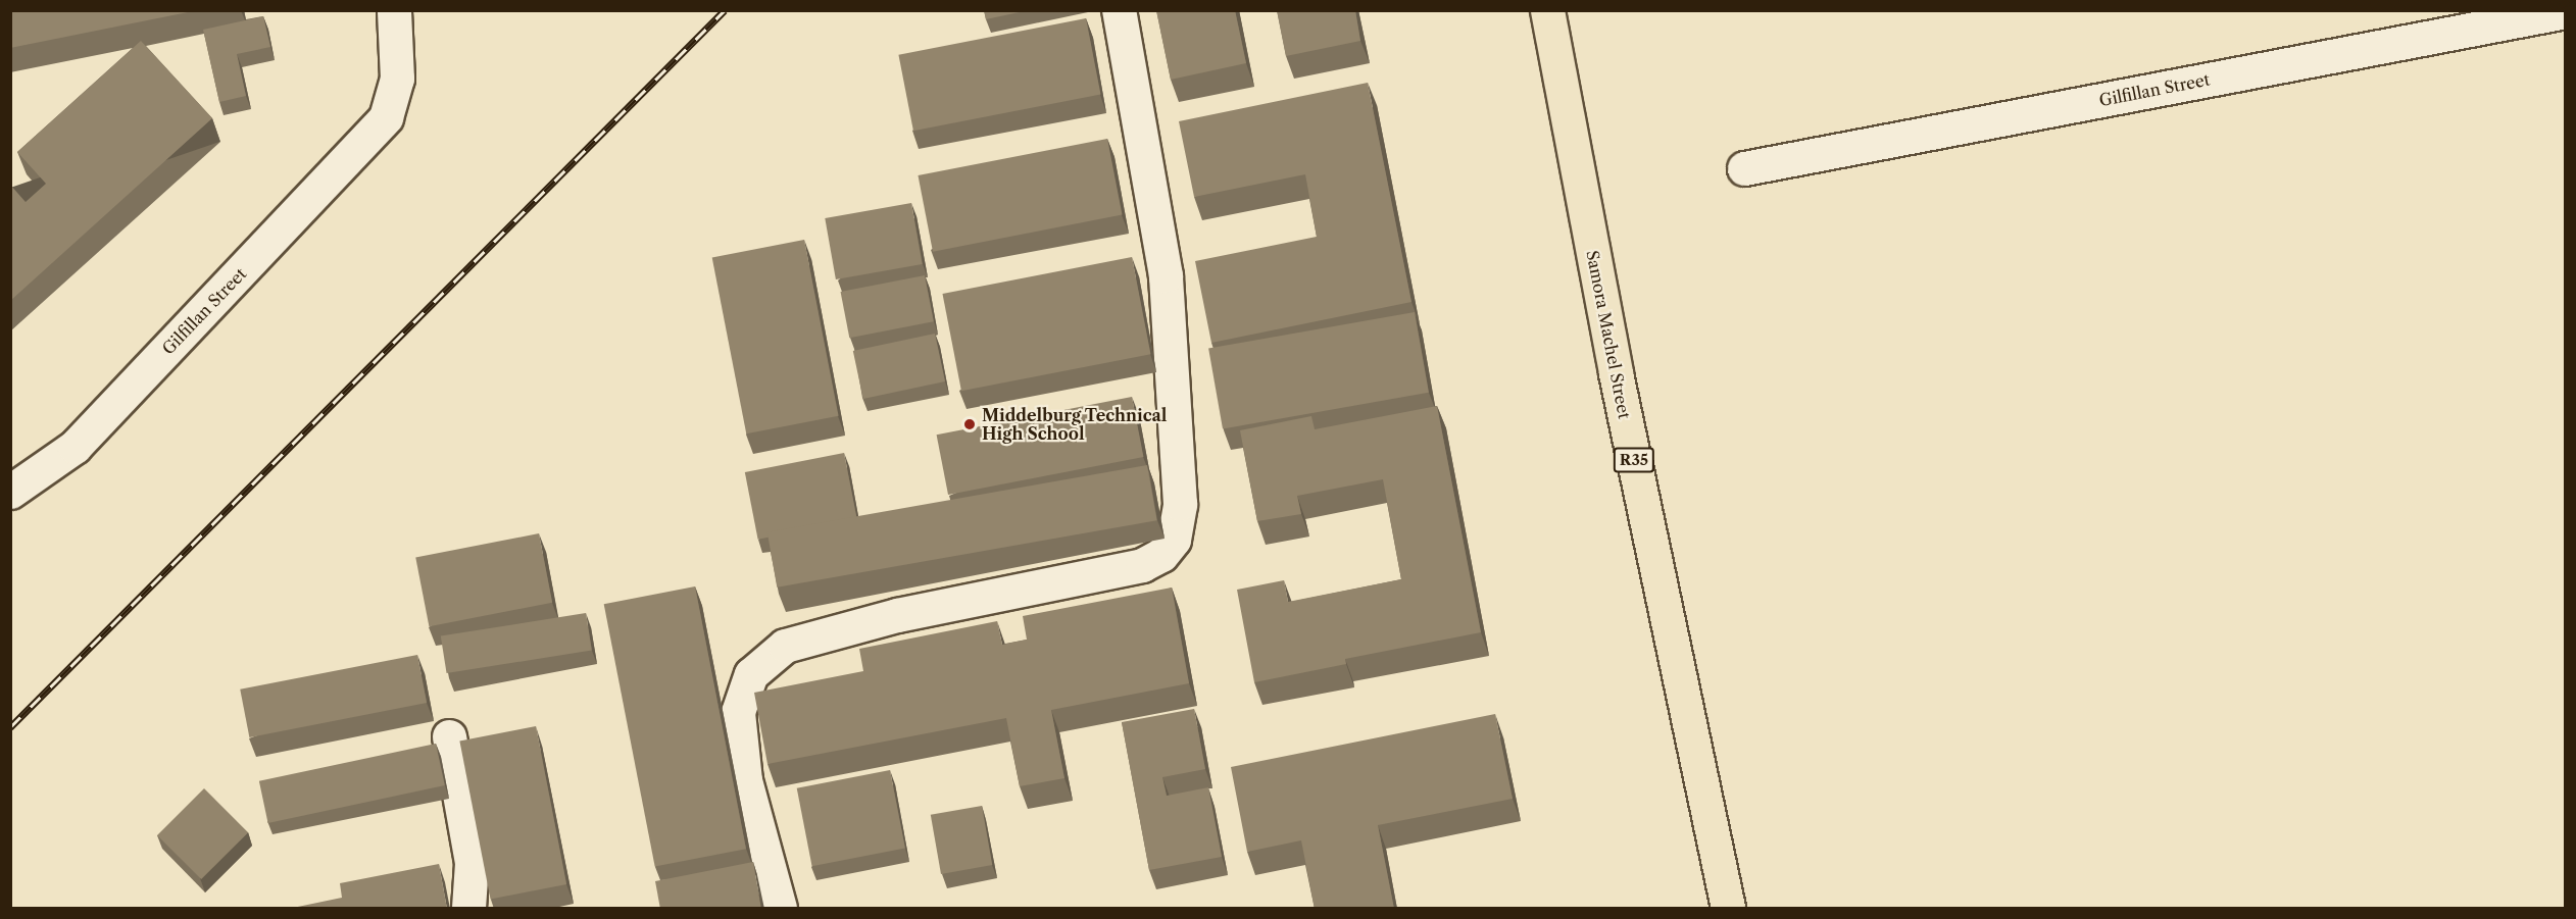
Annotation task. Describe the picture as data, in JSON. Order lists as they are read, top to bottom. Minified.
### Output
{"streets":{"main road":["Samora Machel Street","R35"],"street":["Gilfillan Street"]},"places":["Middelburg Technical High School"]}
